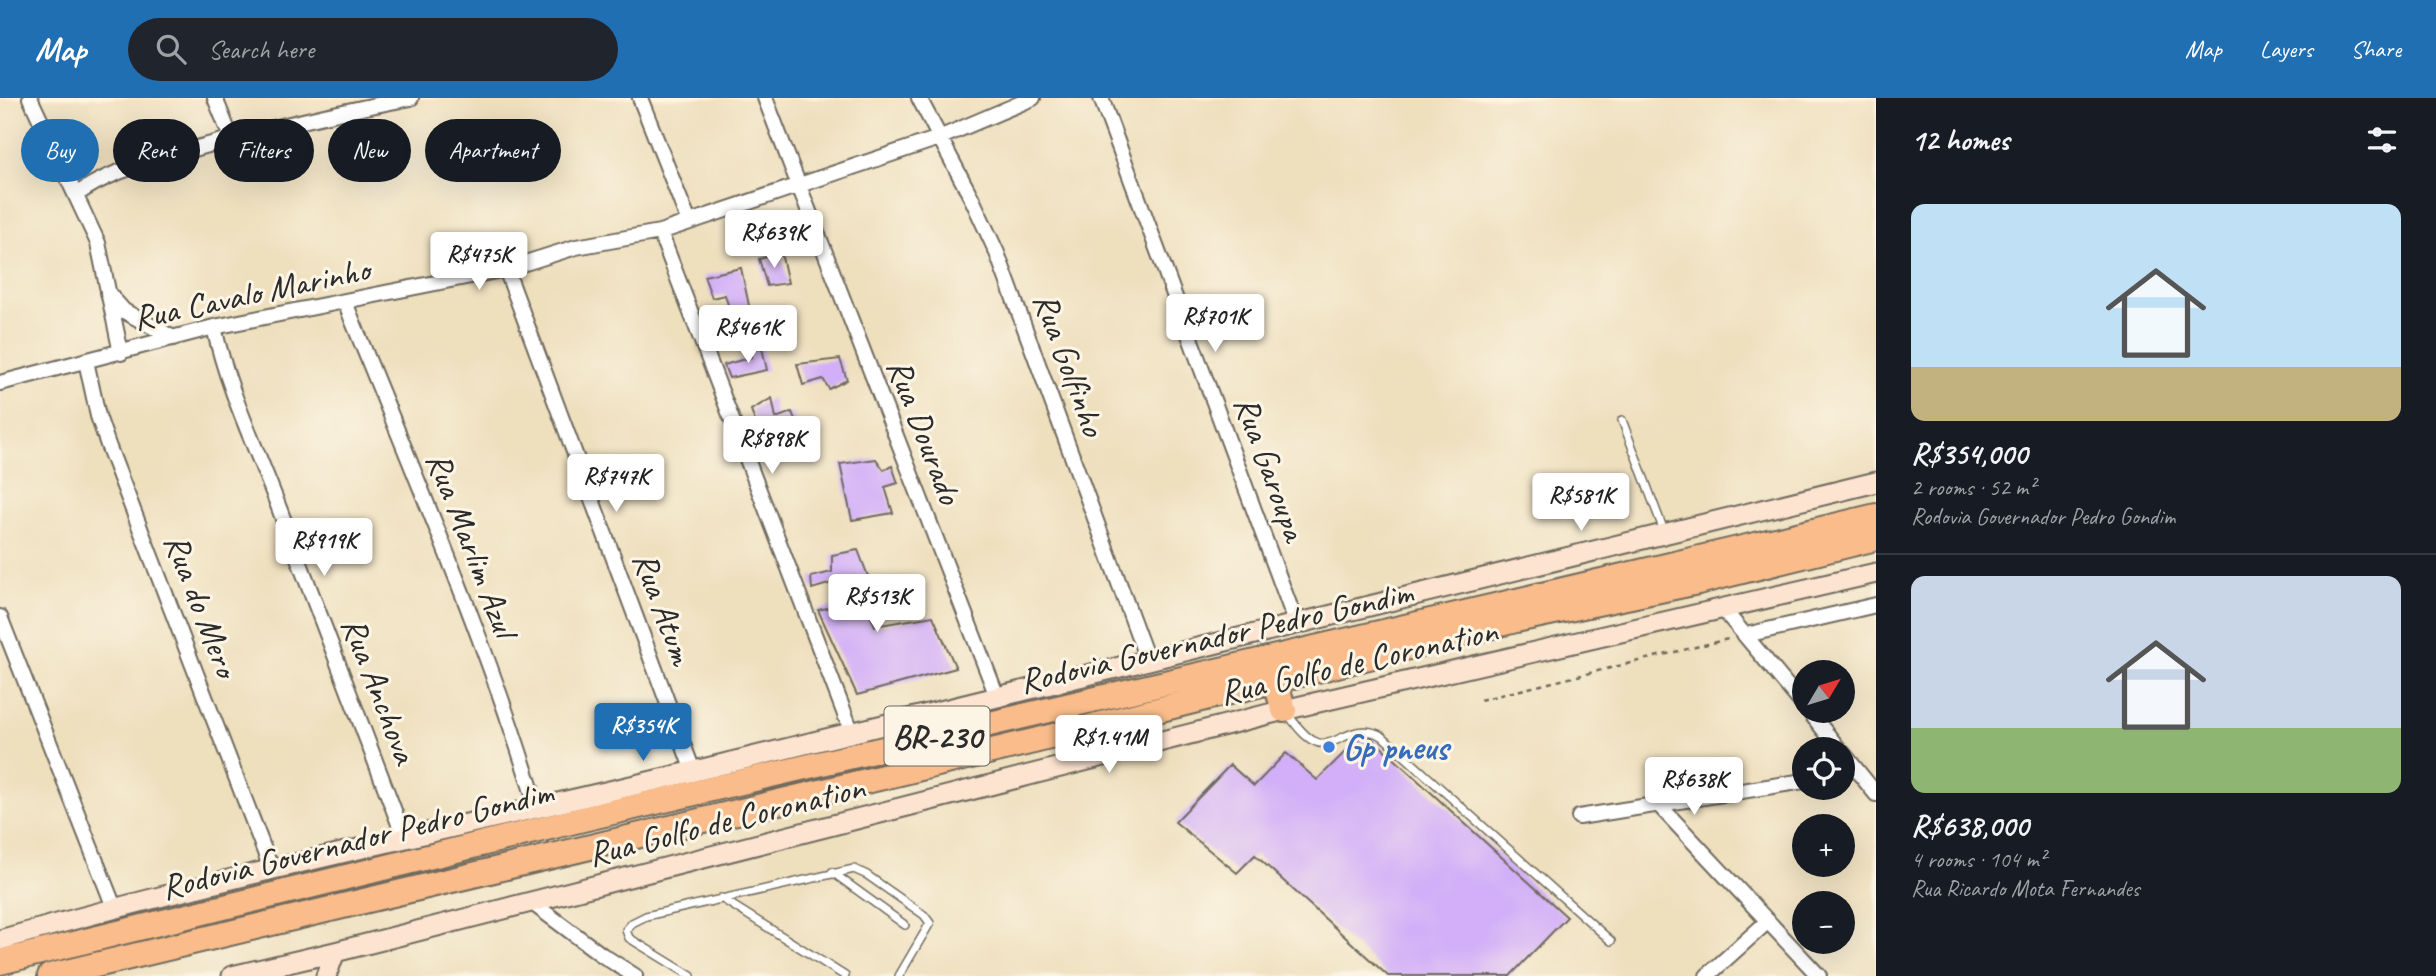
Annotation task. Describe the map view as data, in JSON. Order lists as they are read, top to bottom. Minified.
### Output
{"streets":{"highway":["Rodovia Governador Pedro Gondim","BR-230"],"street":["Rua Cavalo Marinho","Rua Golfinho","Rua Dourado","Rua Garoupa","Rua Marlim Azul","Rua do Mero","Rua Atum","Rua Golfo de Coronation","Rua Anchova"]},"crossings":[["Rua Cavalo Marinho","Rua Golfinho"],["Rua Cavalo Marinho","Rua Dourado"],["Rua Cavalo Marinho","Rua Marlim Azul"],["Rua Cavalo Marinho","Rua do Mero"],["Rua Cavalo Marinho","Rua Atum"],["Rua Cavalo Marinho","Rua Anchova"]],"places":["Gp pneus"],"north":"top right","page":{"header":"Map","search":"Search here","nav":["Map","Layers","Share"],"heading":"12 homes","chip":["Buy","Rent","Filters","New","Apartment"],"list":[{"name":"R$354,000","note":"2 rooms · 52 m² · Rodovia Governador Pedro Gondim"},{"name":"R$638,000","note":"4 rooms · 104 m² · Rua Ricardo Mota Fernandes"}],"price":["R$639K","R$475K","R$701K","R$461K","R$898K","R$747K","R$581K","R$919K","R$513K","R$354K","R$1.41M","R$638K"],"map_buttons":["+","−"]}}
